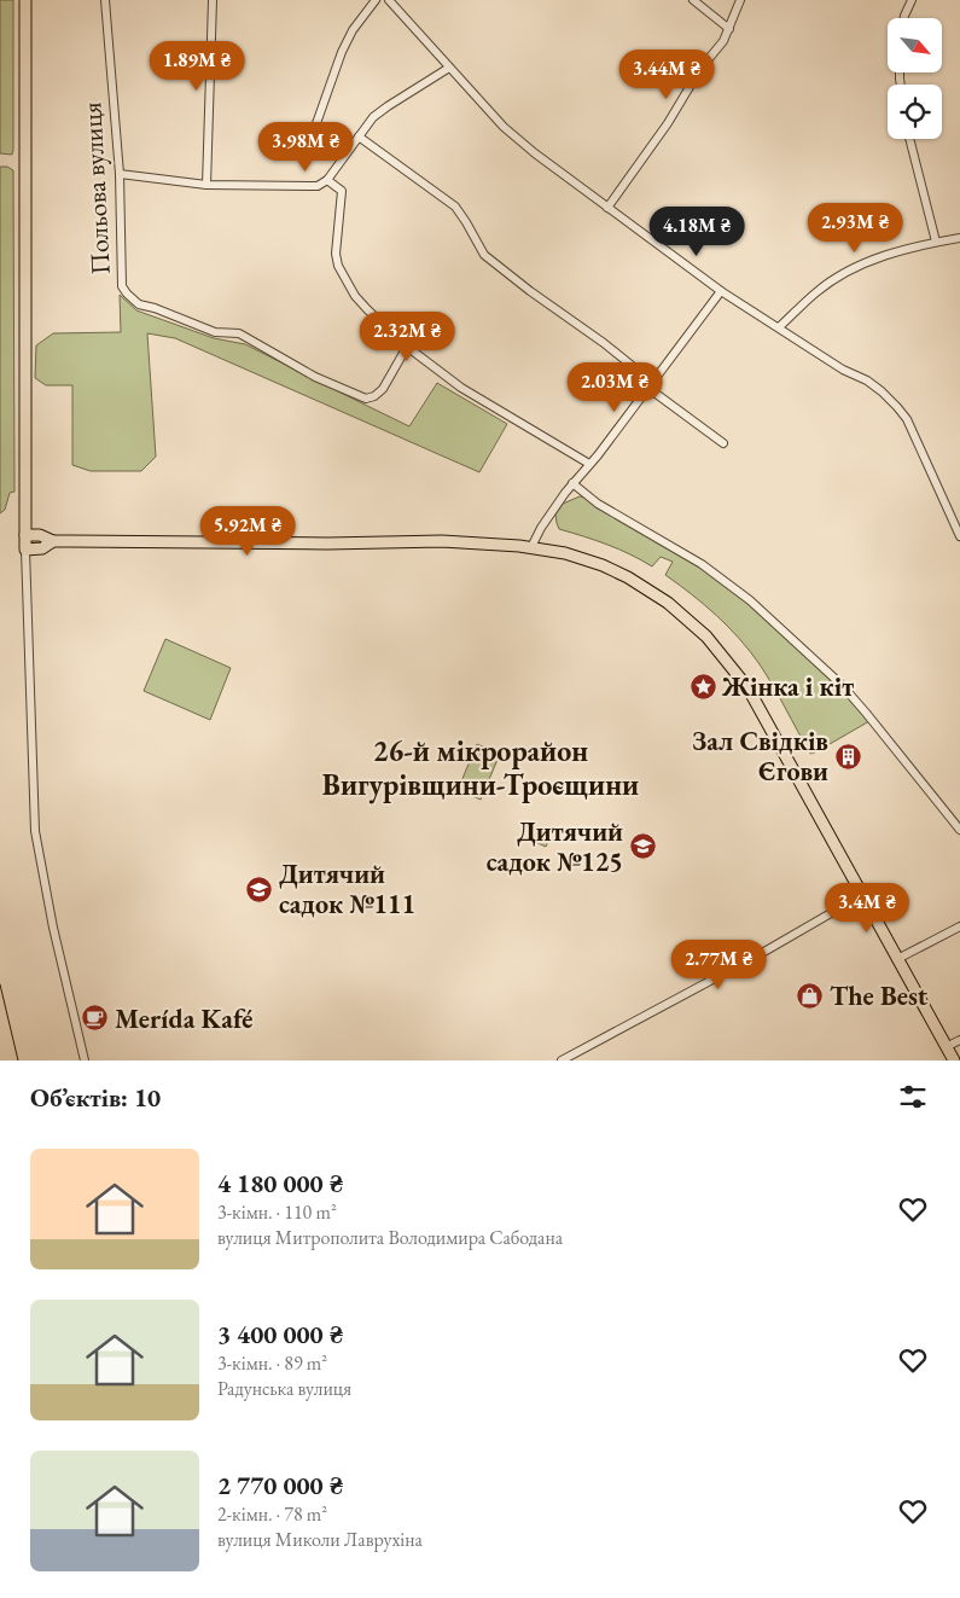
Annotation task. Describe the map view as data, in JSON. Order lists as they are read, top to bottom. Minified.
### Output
{"streets":{"street":["Польова вулиця"]},"districts":["26-й мікрорайон Вигурівщини-Троєщини"],"places":{"place":["Жінка і кіт"],"building":["Зал Свідків Єгови"],"school or university":["Дитячий садок №125","Дитячий садок №111"],"shop":["The Best"],"cafe":["Merída Kafé"]},"north":"bottom right","page":{"price":["1.89M ₴","3.44M ₴","3.98M ₴","2.93M ₴","4.18M ₴","2.32M ₴","2.03M ₴","5.92M ₴","3.4M ₴","2.77M ₴"],"heading":"Об’єктів: 10","list":[{"name":"4 180 000 ₴","note":"3-кімн. · 110 m² · вулиця Митрополита Володимира Сабодана"},{"name":"3 400 000 ₴","note":"3-кімн. · 89 m² · Радунська вулиця"},{"name":"2 770 000 ₴","note":"2-кімн. · 78 m² · вулиця Миколи Лаврухіна"}]}}
